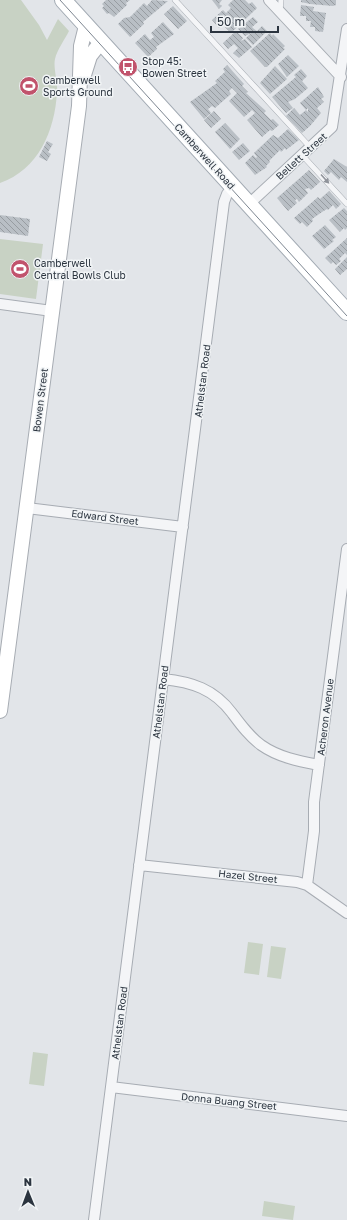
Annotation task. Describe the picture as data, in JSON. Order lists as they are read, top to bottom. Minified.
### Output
{"streets":{"main road":["Camberwell Road"],"street":["Bellett Street","Athelstan Road","Bowen Street","Edward Street","Acheron Avenue","Hazel Street","Donna Buang Street"]},"crossings":[["Camberwell Road","Bellett Street"],["Camberwell Road","Athelstan Road"],["Camberwell Road","Bowen Street"],["Athelstan Road","Edward Street"],["Athelstan Road","Hazel Street"],["Athelstan Road","Donna Buang Street"],["Bowen Street","Edward Street"],["Acheron Avenue","Hazel Street"]],"places":{"bus stop":["Stop 45: Bowen Street"],"sports":["Camberwell Sports Ground","Camberwell Central Bowls Club"]},"scale_bar":"50 m","north":"top"}
